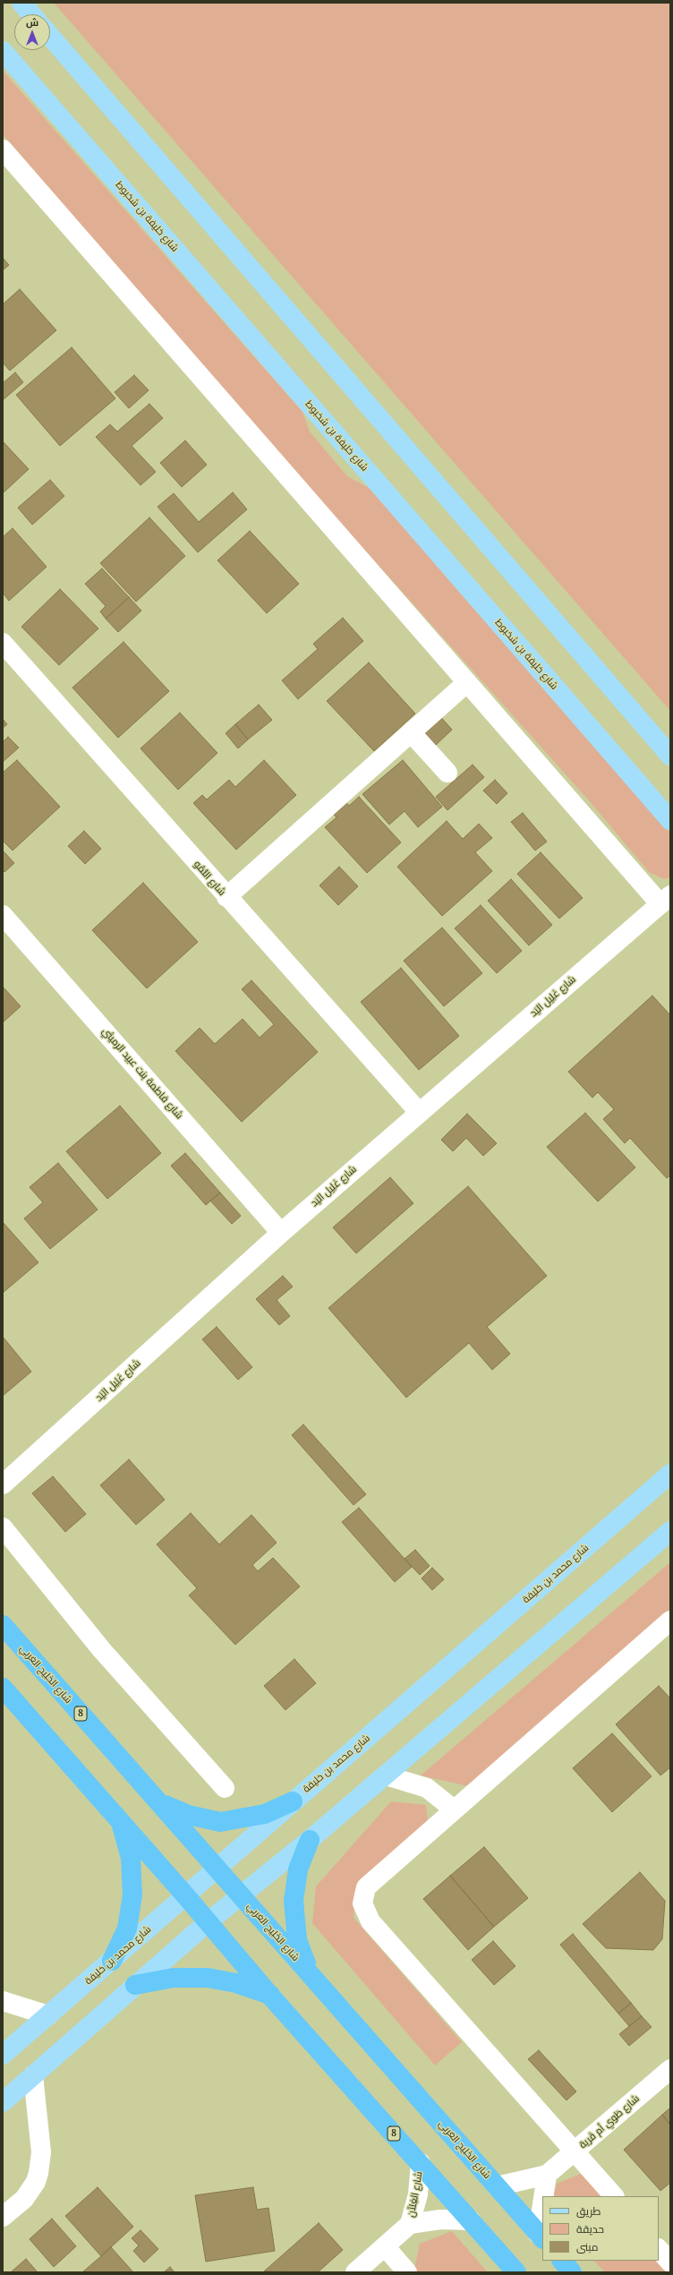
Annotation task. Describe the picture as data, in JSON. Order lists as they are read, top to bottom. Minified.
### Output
{"streets":{"highway":["شارع الخَلِيج العَربِي","8"],"main road":["شارع خليفة بن شخبوط","شارع محمد بن خليفة"],"street":["شارع النُّمُو","شارع غَلِيل اليَد","شارع فاطمة بنت عبيد الرميثي","شارع طَوي أم قَرية","شارع الغِلاَّن"]},"crossings":[["شارع النُّمُو","شارع غَلِيل اليَد"],["شارع غَلِيل اليَد","شارع فاطمة بنت عبيد الرميثي"],["شارع محمد بن خليفة","شارع الخَلِيج العَربِي"],["شارع محمد بن خليفة","8"],["شارع الخَلِيج العَربِي","شارع طَوي أم قَرية"],["8","شارع الغِلاَّن"]],"legend":["طريق","حديقة","مبنى"],"north":"top"}
